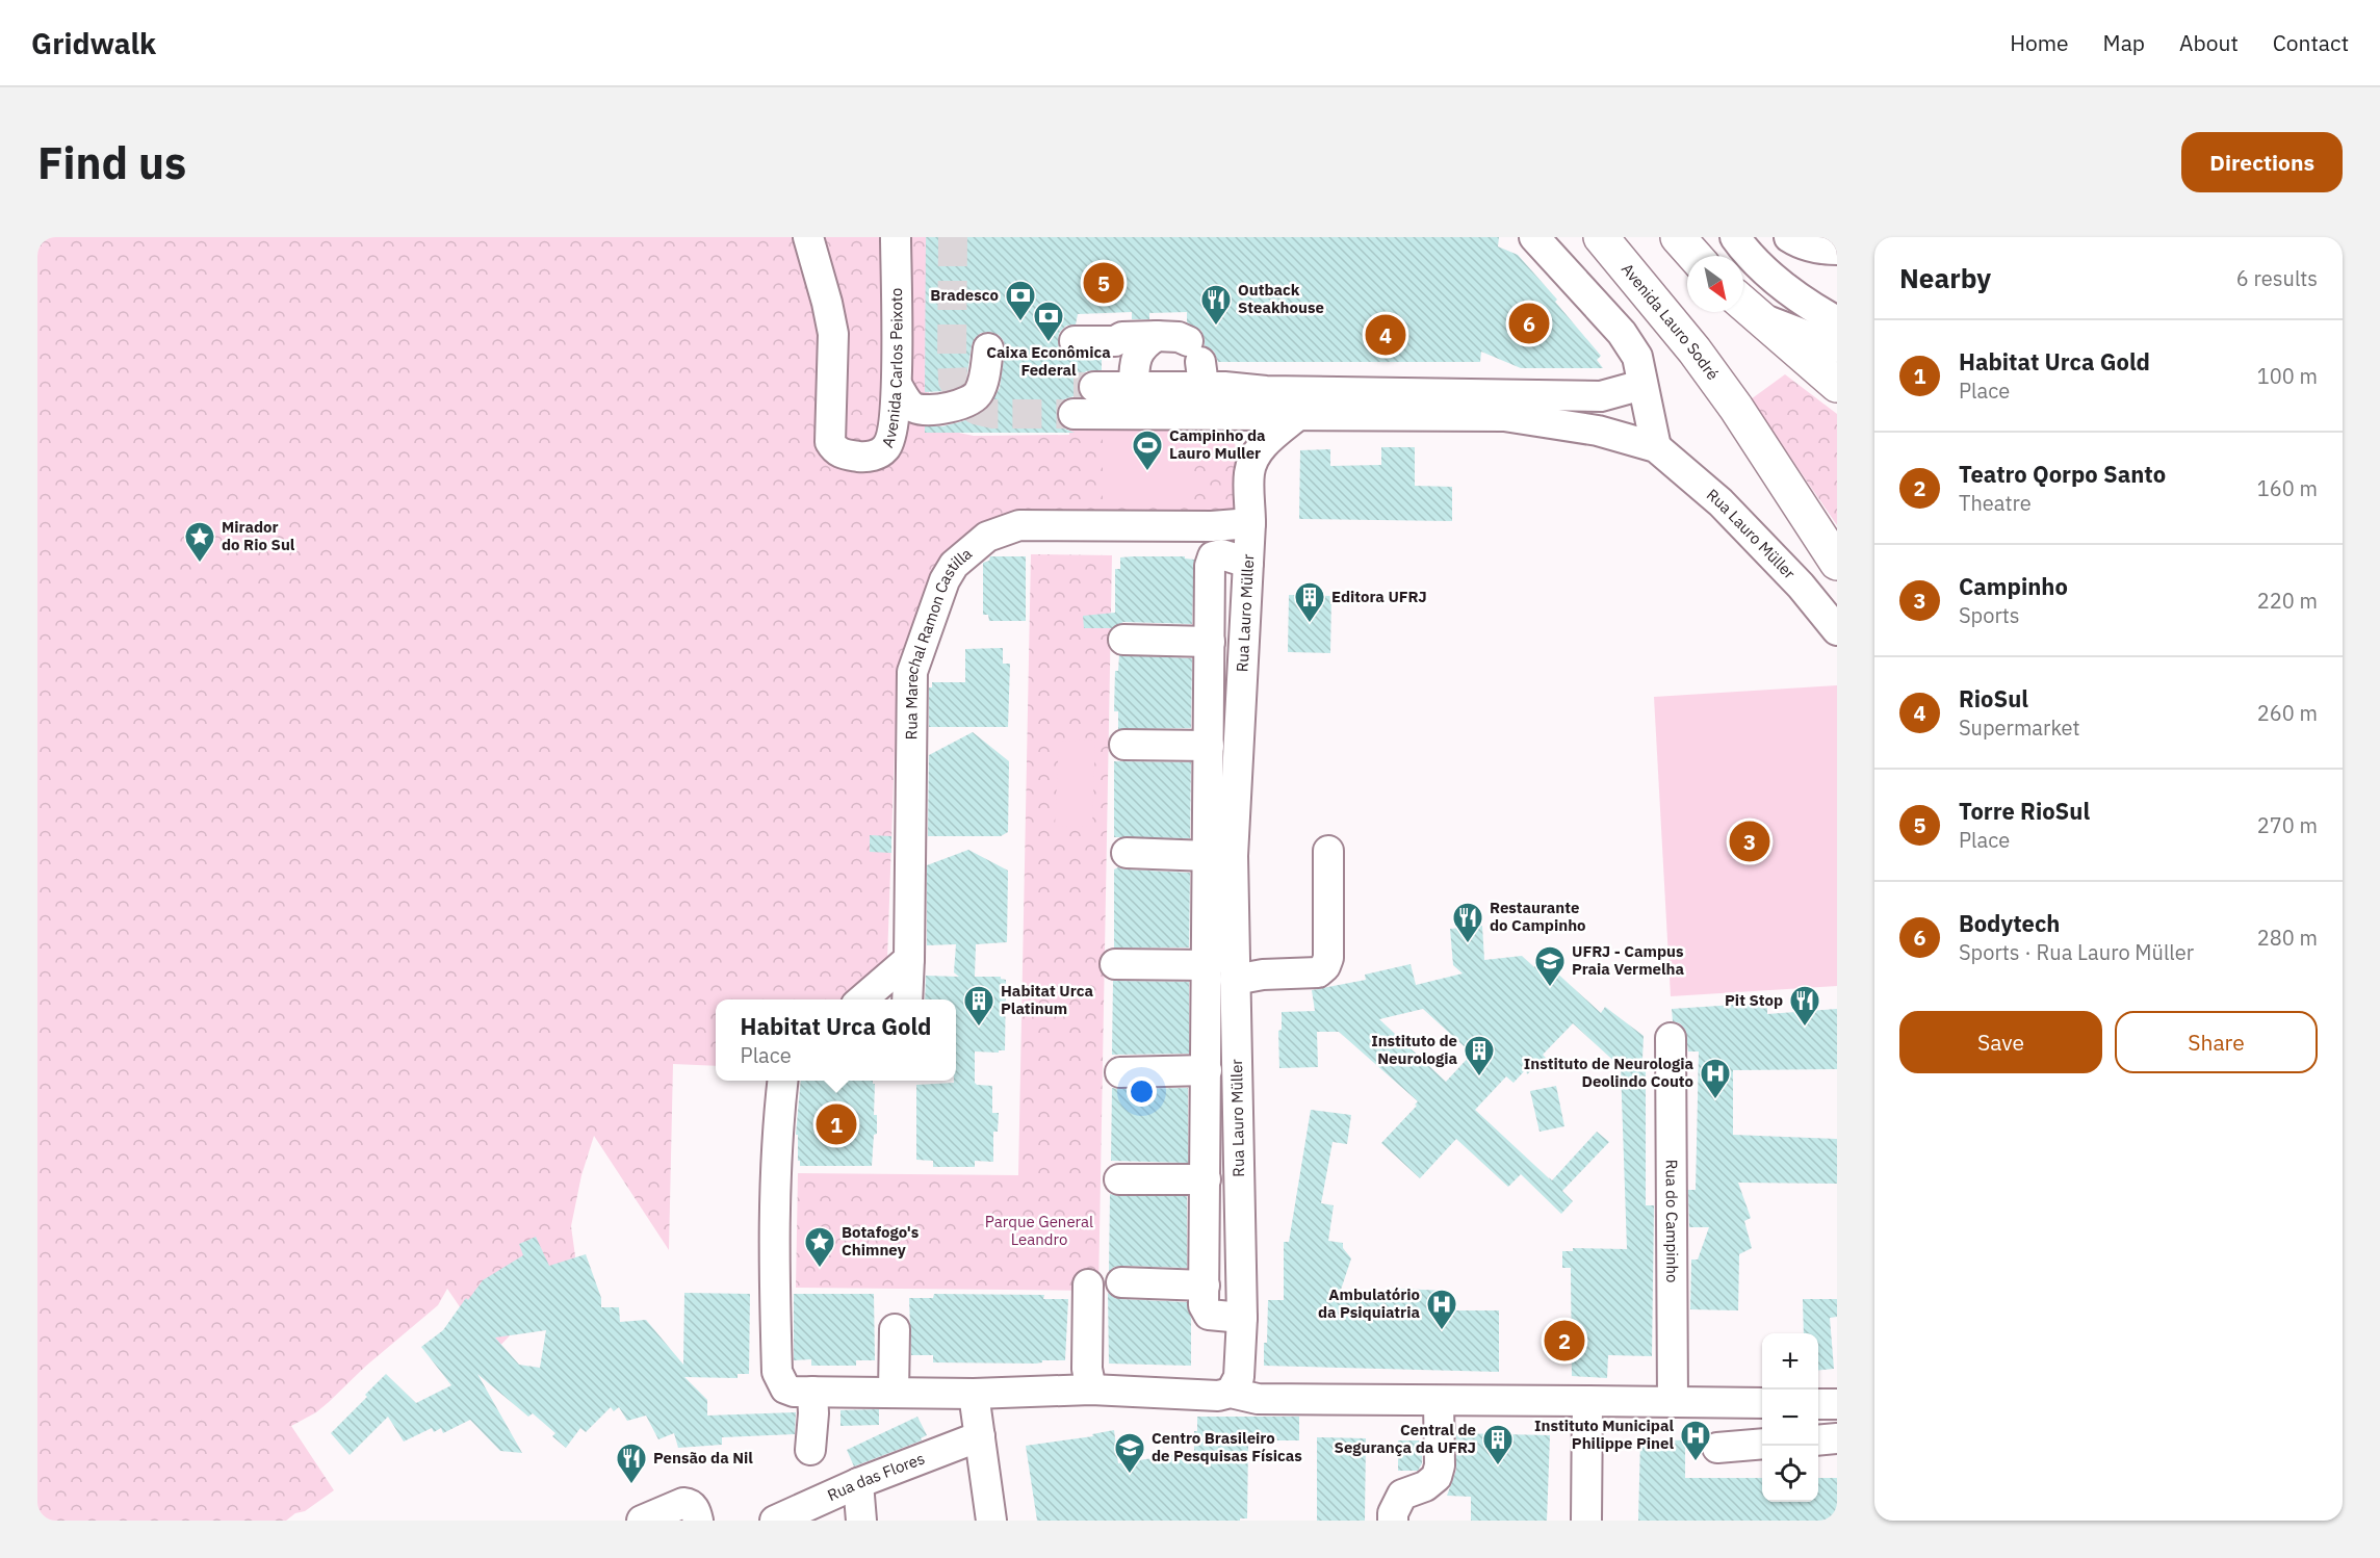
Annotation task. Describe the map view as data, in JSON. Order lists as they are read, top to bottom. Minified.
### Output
{"streets":{"highway":["Avenida Lauro Sodré"],"street":["Avenida Carlos Peixoto","Rua Lauro Müller","Rua Marechal Ramon Castilla","Rua do Campinho","Rua das Flores"]},"crossings":[["Rua Lauro Müller","Rua Marechal Ramon Castilla"]],"parks":["Parque General Leandro"],"places":{"bank":["Bradesco","Caixa Econômica Federal"],"restaurant":["Outback Steakhouse","Restaurante do Campinho","Pit Stop","Pensão da Nil"],"sports":["Campinho da Lauro Muller"],"place":["Mirador do Rio Sul","Botafogo's Chimney"],"building":["Editora UFRJ","Habitat Urca Platinum","Instituto de Neurologia","Central de Segurança da UFRJ"],"school or university":["UFRJ - Campus Praia Vermelha","Centro Brasileiro de Pesquisas Físicas"],"hospital":["Instituto de Neurologia Deolindo Couto","Ambulatório da Psiquiatria","Instituto Municipal Philippe Pinel"]},"north":"bottom right","page":{"header":"Gridwalk","nav":["Home","Map","About","Contact"],"buttons":["Directions",["Save","Share"]],"title":"Find us","heading":["Nearby","6 results"],"pins":["5","6","4","3","1","2"],"list":[{"mark":"1","name":"Habitat Urca Gold","note":"Place","value":"100 m"},{"mark":"2","name":"Teatro Qorpo Santo","note":"Theatre","value":"160 m"},{"mark":"3","name":"Campinho","note":"Sports","value":"220 m"},{"mark":"4","name":"RioSul","note":"Supermarket","value":"260 m"},{"mark":"5","name":"Torre RioSul","note":"Place","value":"270 m"},{"mark":"6","name":"Bodytech","note":"Sports · Rua Lauro Müller","value":"280 m"}],"popup":["Habitat Urca Gold","Place"],"map_buttons":["+","−"]}}
